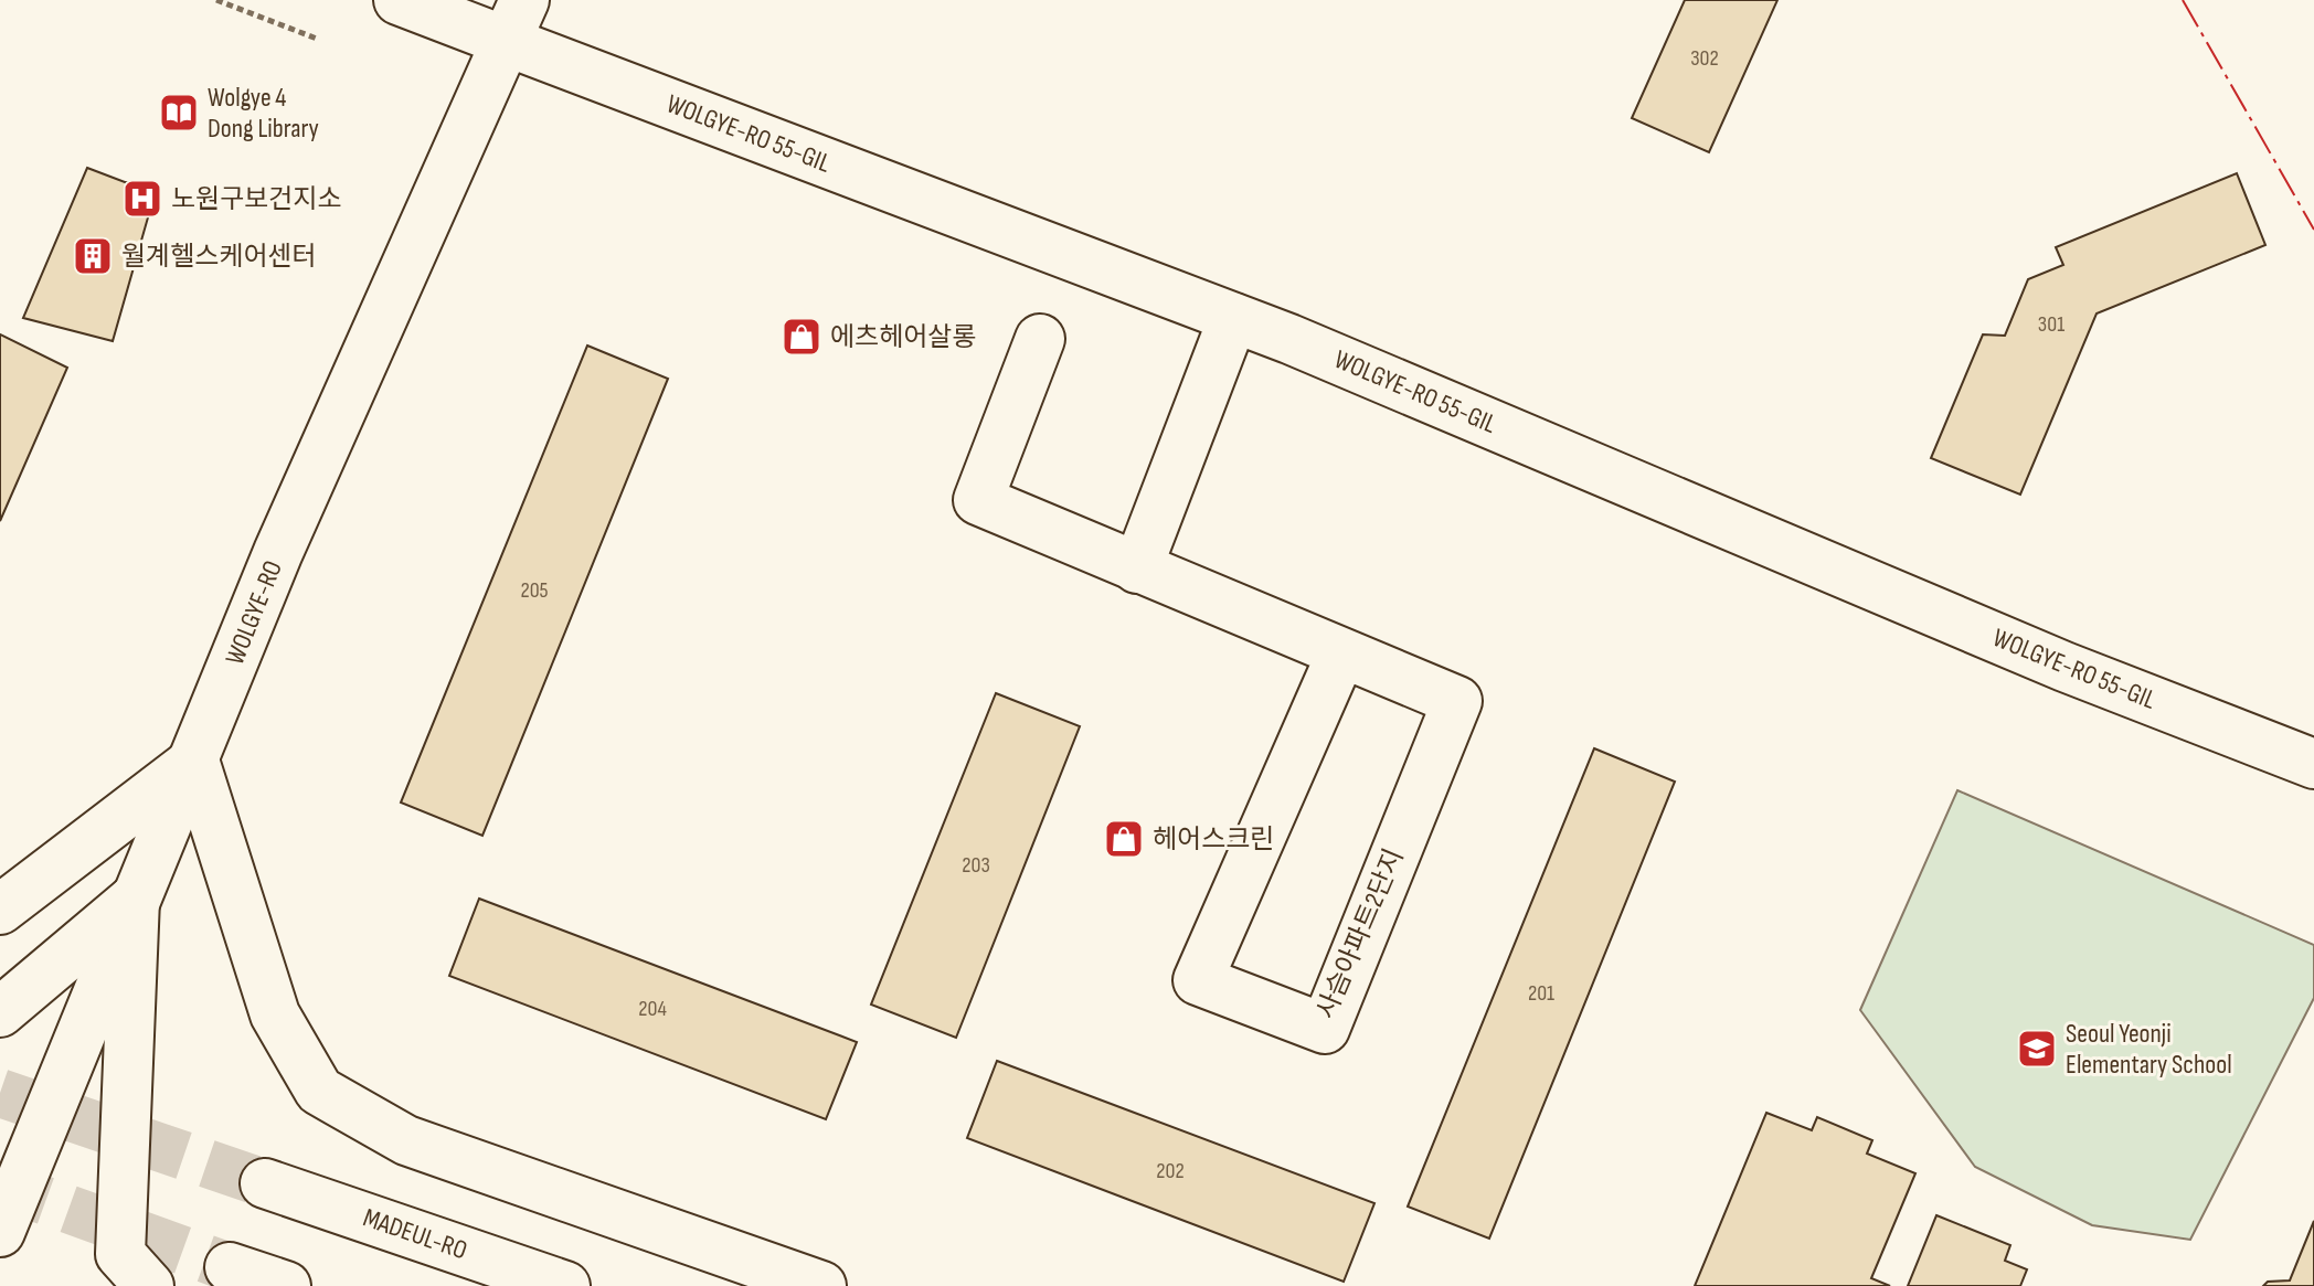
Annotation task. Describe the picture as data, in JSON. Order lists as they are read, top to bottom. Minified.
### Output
{"streets":{"main road":["WOLGYE-RO 55-GIL","WOLGYE-RO","사슴아파트2단지","MADEUL-RO"]},"crossings":[["WOLGYE-RO 55-GIL","WOLGYE-RO"]],"places":{"library":["Wolgye 4 Dong Library"],"hospital":["노원구보건지소"],"building":["월계헬스케어센터"],"shop":["에츠헤어살롱","헤어스크린"],"school or university":["Seoul Yeonji Elementary School"]},"house_numbers":["302","301","205","203","201","204","202"]}
